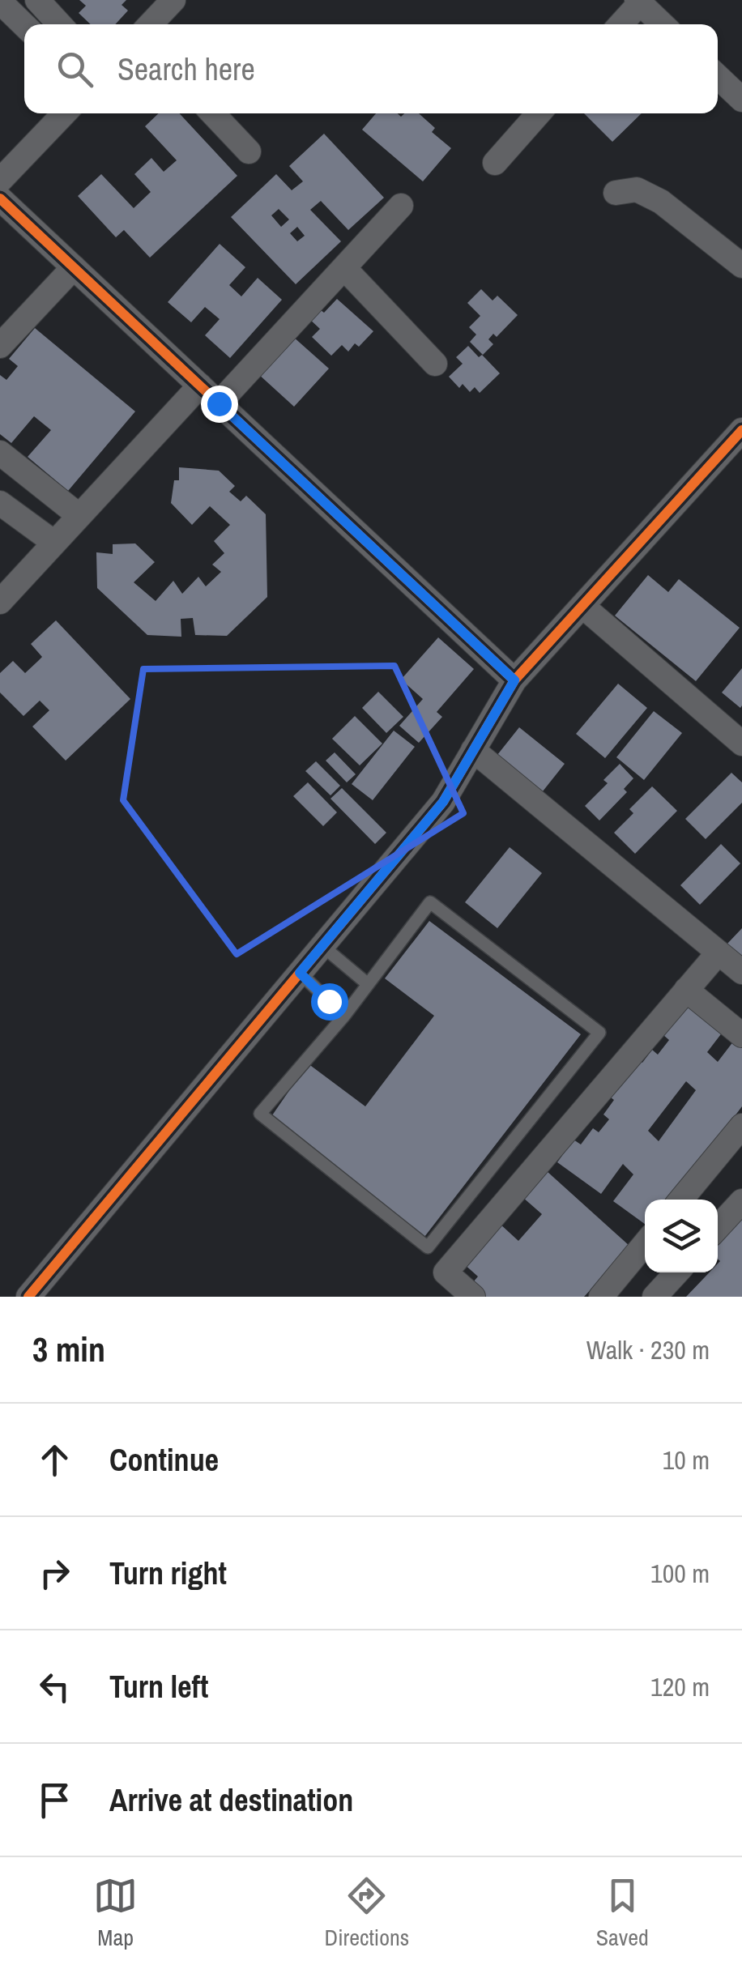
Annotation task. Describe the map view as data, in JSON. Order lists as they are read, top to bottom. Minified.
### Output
{"page":{"search":"Search here","heading":["3 min","Walk · 230 m"],"list":[["Continue","10 m"],["Turn right","100 m"],["Turn left","120 m"],"Arrive at destination"],"nav":["Map","Directions","Saved"]}}
